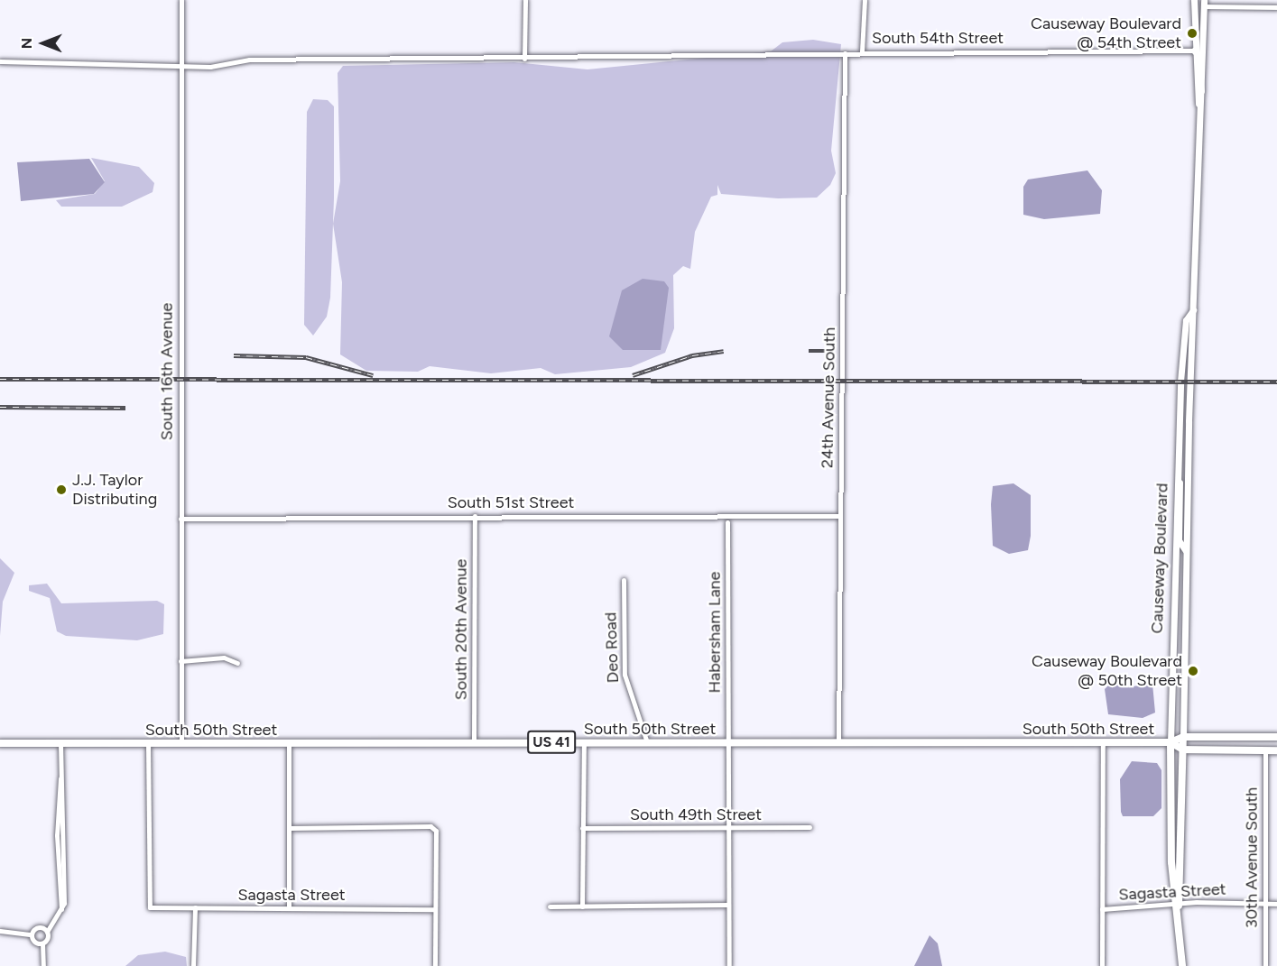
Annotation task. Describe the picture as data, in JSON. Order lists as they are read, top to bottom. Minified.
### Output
{"streets":{"main road":["Causeway Boulevard","South 50th Street","US 41"],"street":["South 54th Street","South 16th Avenue","24th Avenue South","South 51st Street","South 20th Avenue","Habersham Lane","Deo Road","South 49th Street","30th Avenue South","Sagasta Street"]},"crossings":[["South 54th Street","South 16th Avenue"],["South 54th Street","24th Avenue South"],["South 54th Street","Causeway Boulevard"],["South 16th Avenue","South 51st Street"],["South 16th Avenue","South 50th Street"],["24th Avenue South","South 51st Street"],["24th Avenue South","South 50th Street"],["South 51st Street","South 20th Avenue"],["Causeway Boulevard","South 50th Street"],["Causeway Boulevard","Sagasta Street"],["South 20th Avenue","South 50th Street"],["Habersham Lane","South 50th Street"],["Habersham Lane","South 49th Street"],["Deo Road","South 50th Street"],["South 50th Street","30th Avenue South"],["South 50th Street","Sagasta Street"],["30th Avenue South","Sagasta Street"]],"places":["Causeway Boulevard @ 54th Street","J.J. Taylor Distributing","Causeway Boulevard @ 50th Street"],"north":"left"}
